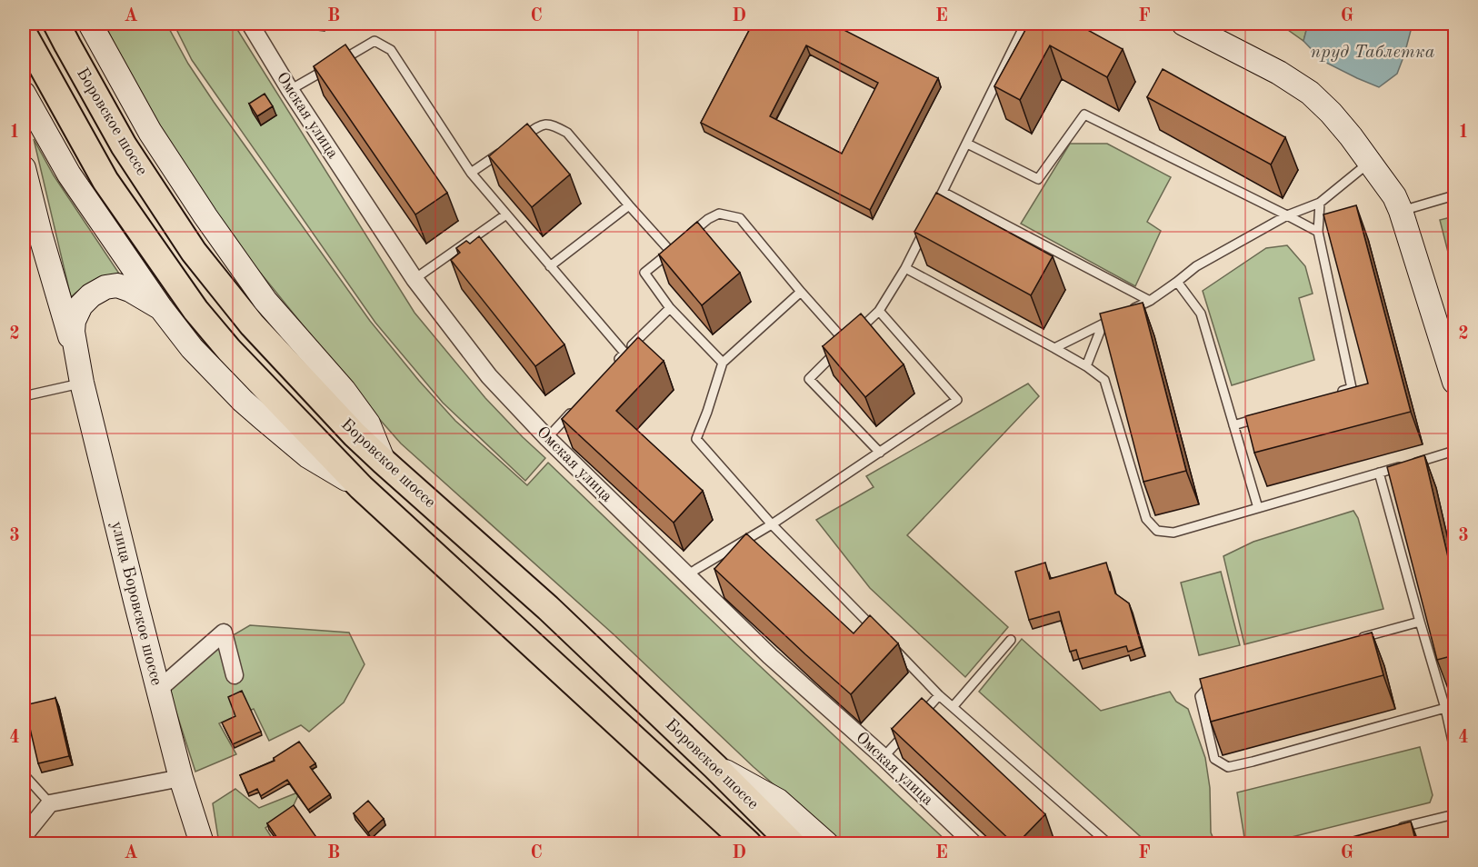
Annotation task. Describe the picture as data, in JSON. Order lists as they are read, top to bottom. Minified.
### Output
{"streets":{"main road":["Боровское шоссе"],"street":["Омская улица","улица Боровское шоссе"]},"water":["пруд Таблетка"],"grid":{"columns":["A","B","C","D","E","F","G"],"rows":["1","2","3","4"]}}
